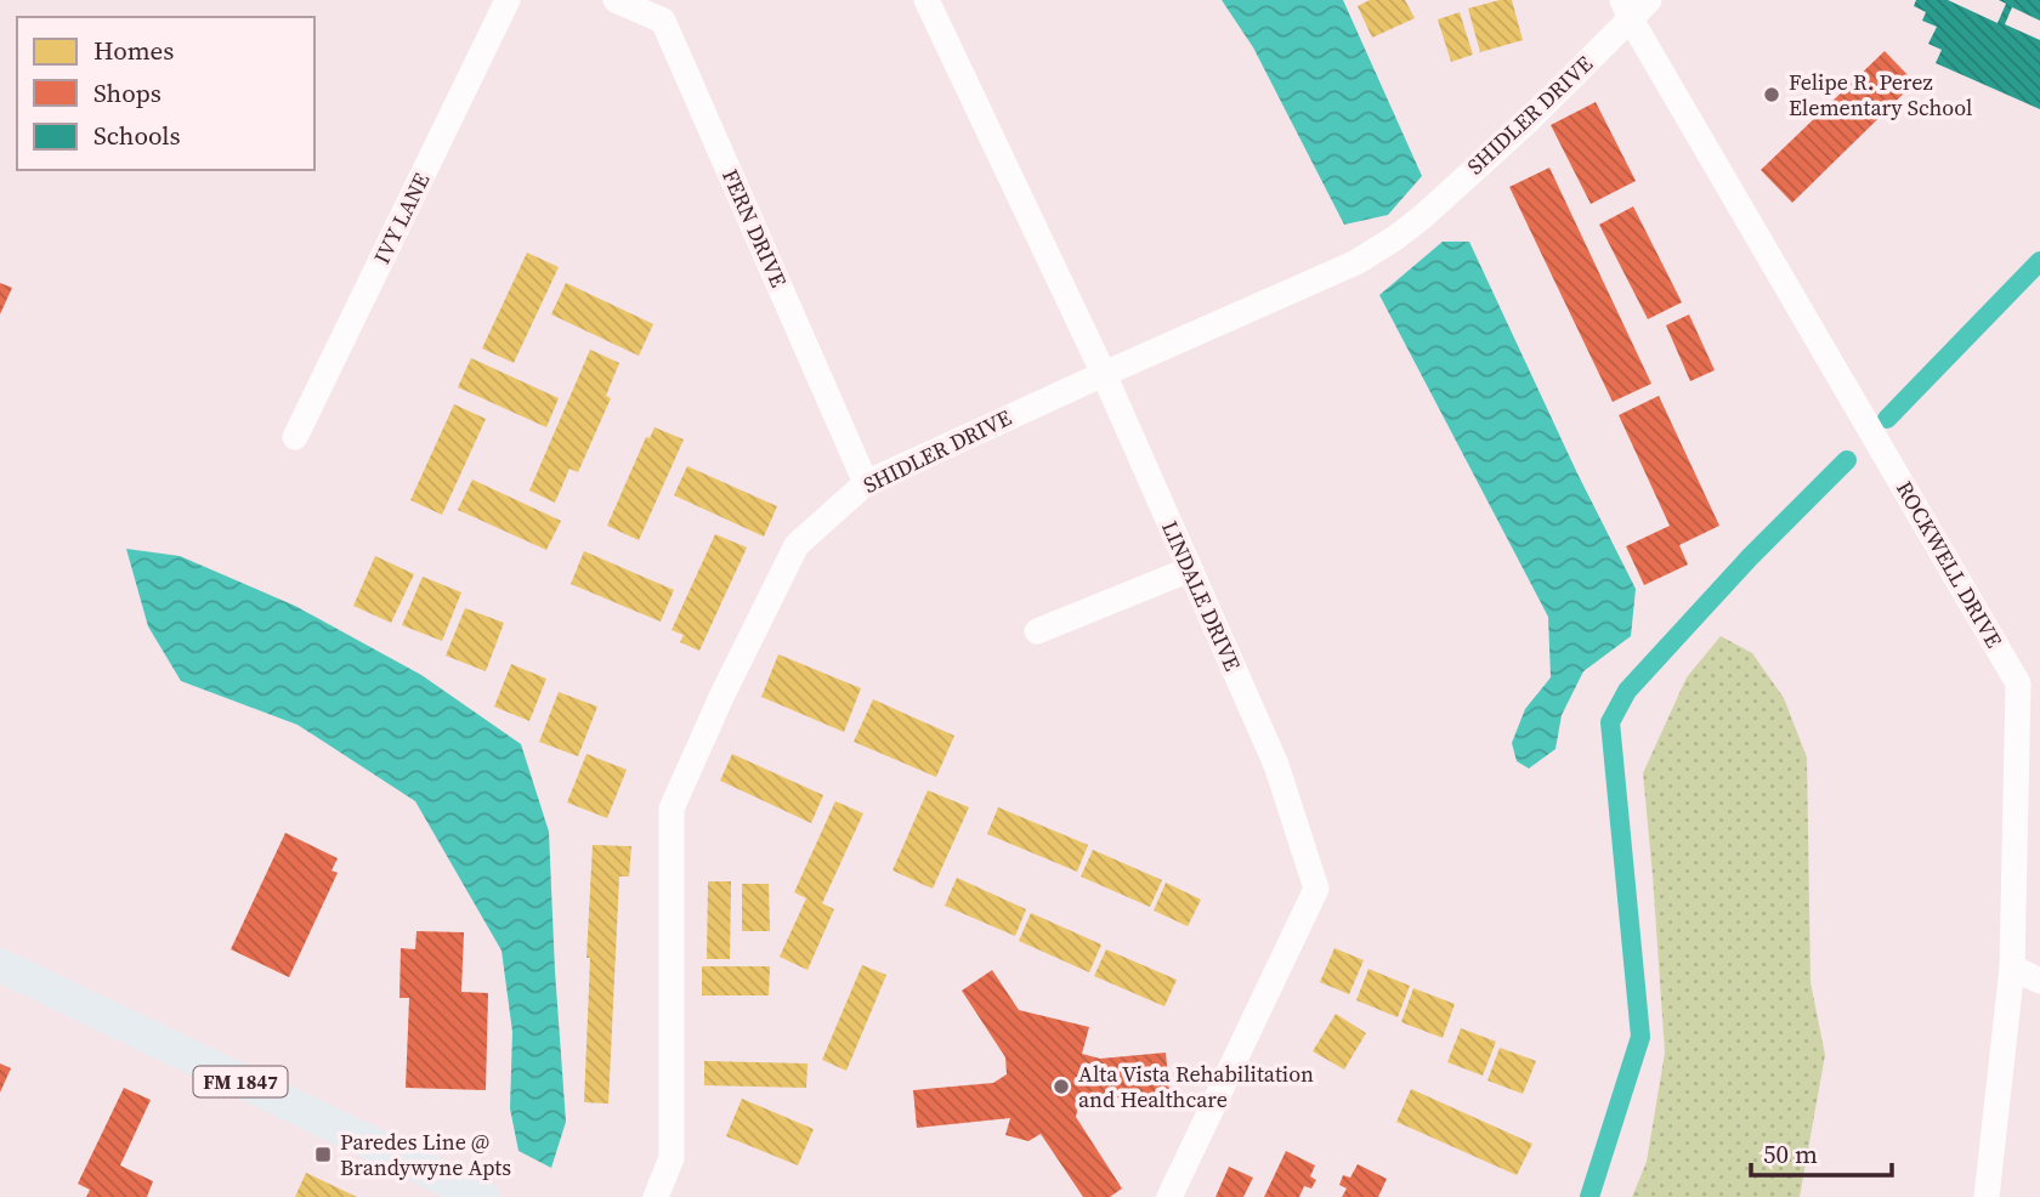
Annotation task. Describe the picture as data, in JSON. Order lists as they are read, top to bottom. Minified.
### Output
{"streets":{"main road":["FM 1847"],"street":["SHIDLER DRIVE","IVY LANE","FERN DRIVE","ROCKWELL DRIVE","LINDALE DRIVE"]},"crossings":[["SHIDLER DRIVE","FERN DRIVE"],["SHIDLER DRIVE","ROCKWELL DRIVE"],["SHIDLER DRIVE","LINDALE DRIVE"]],"places":{"other":["Felipe R. Perez Elementary School","Alta Vista Rehabilitation and Healthcare"],"transit":["Paredes Line @ Brandywyne Apts"]},"legend":["Homes","Shops","Schools"],"scale_bar":"50 m"}
